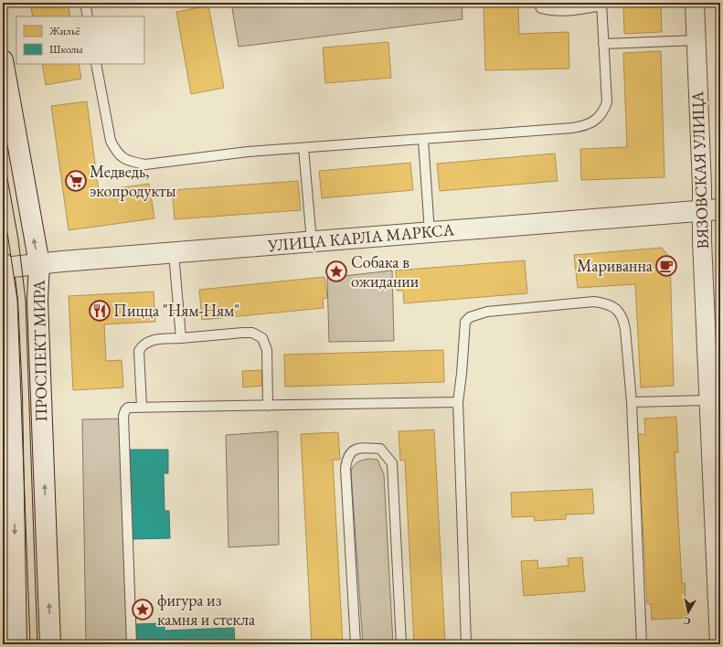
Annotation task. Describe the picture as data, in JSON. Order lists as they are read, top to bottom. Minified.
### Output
{"streets":{"main road":["УЛИЦА КАРЛА МАРКСА","ПРОСПЕКТ МИРА"],"street":["ВЯЗОВСКАЯ УЛИЦА"]},"crossings":[["ВЯЗОВСКАЯ УЛИЦА","УЛИЦА КАРЛА МАРКСА"],["УЛИЦА КАРЛА МАРКСА","ПРОСПЕКТ МИРА"]],"places":{"supermarket":["Медведь, экопродукты"],"cafe":["Мариванна"],"place":["Собака в ожидании","фигура из камня и стекла"],"restaurant":["Пицца \"Ням-Ням\""]},"legend":["Жильё","Школы"],"north":"bottom"}
